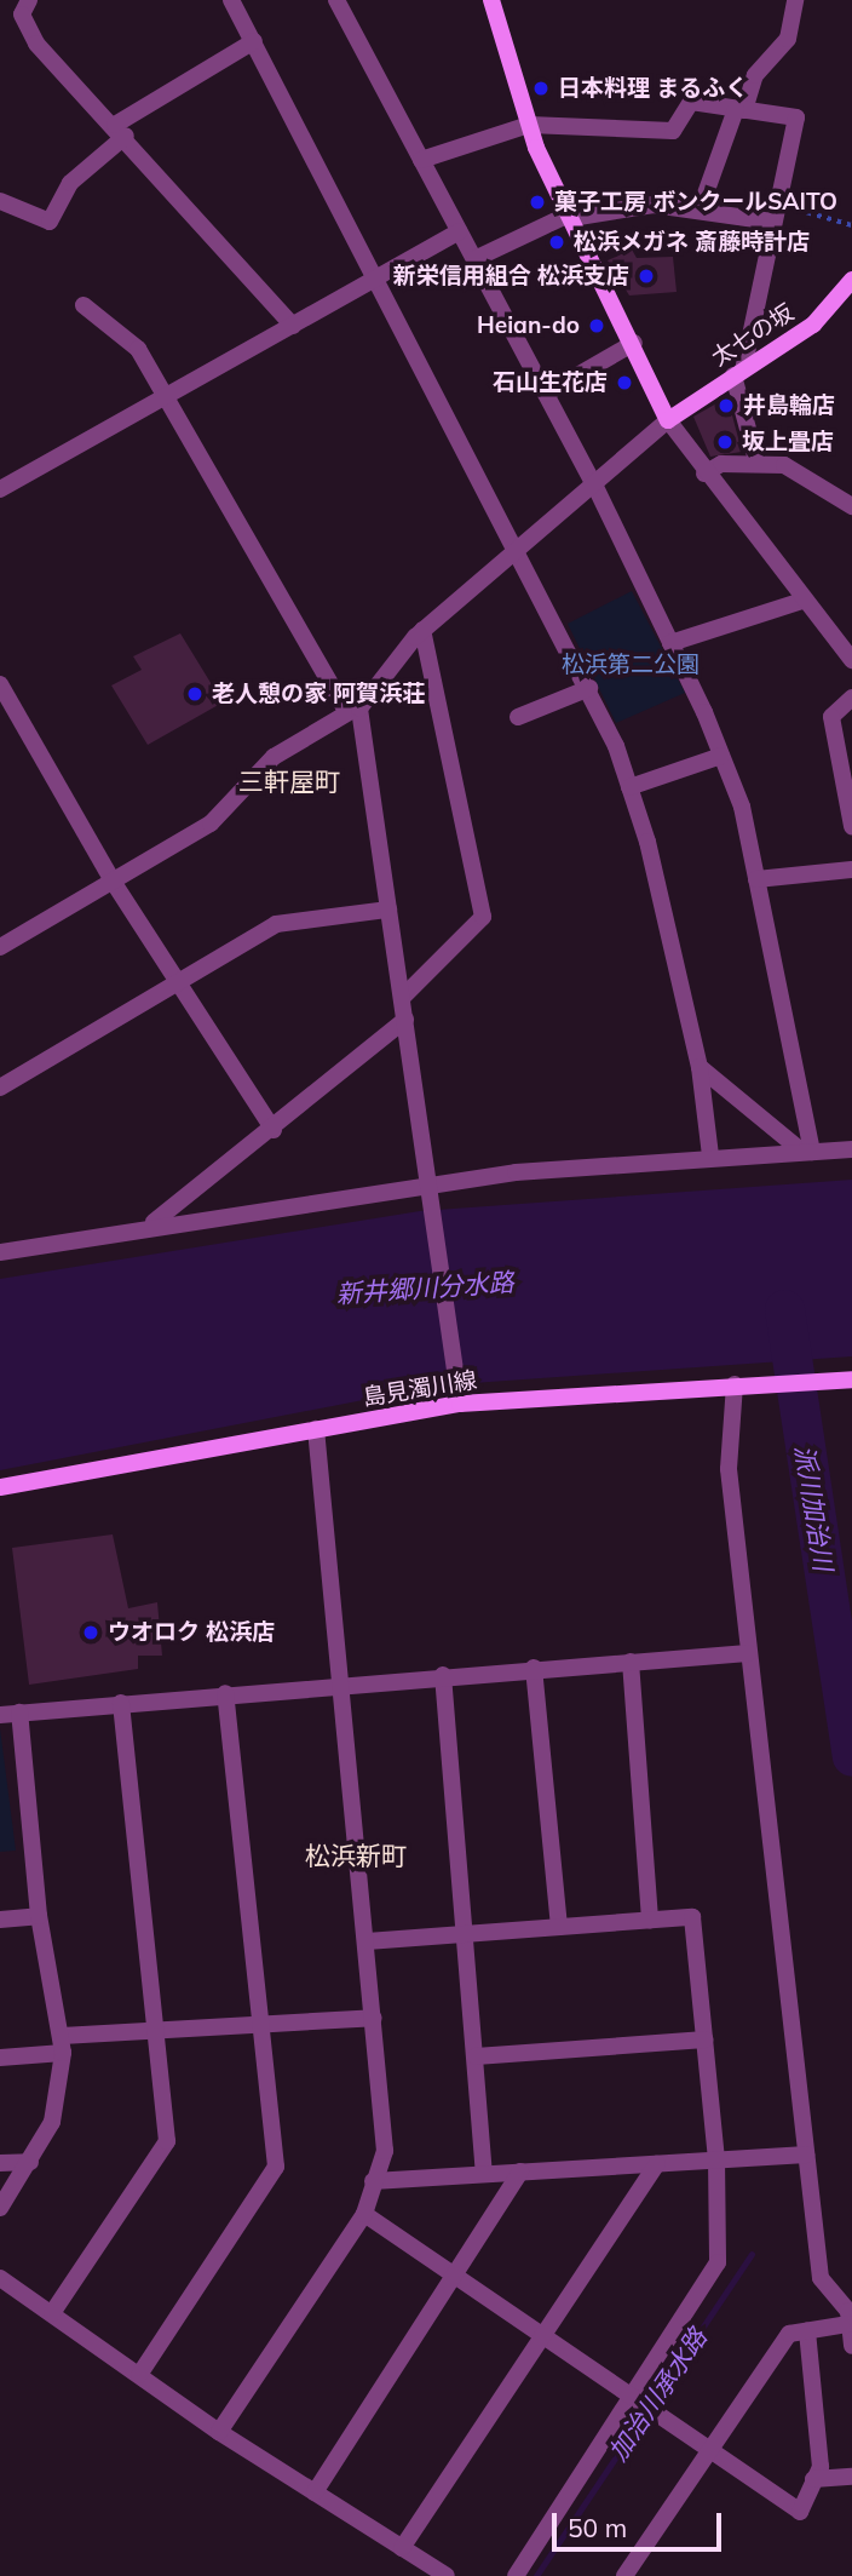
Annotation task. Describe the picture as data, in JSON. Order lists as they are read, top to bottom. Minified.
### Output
{"streets":{"main road":["太七の坂","島見濁川線"]},"districts":["三軒屋町","松浜新町"],"water":["新井郷川分水路","派川加治川","加治川承水路"],"parks":["松浜第二公園"],"places":["日本料理 まるふく","菓子工房 ボンクールSAITO","松浜メガネ 斎藤時計店","新栄信用組合 松浜支店","Heian-do","石山生花店","井島輪店","坂上畳店","老人憩の家 阿賀浜荘","ウオロク 松浜店"],"scale_bar":"50 m"}
